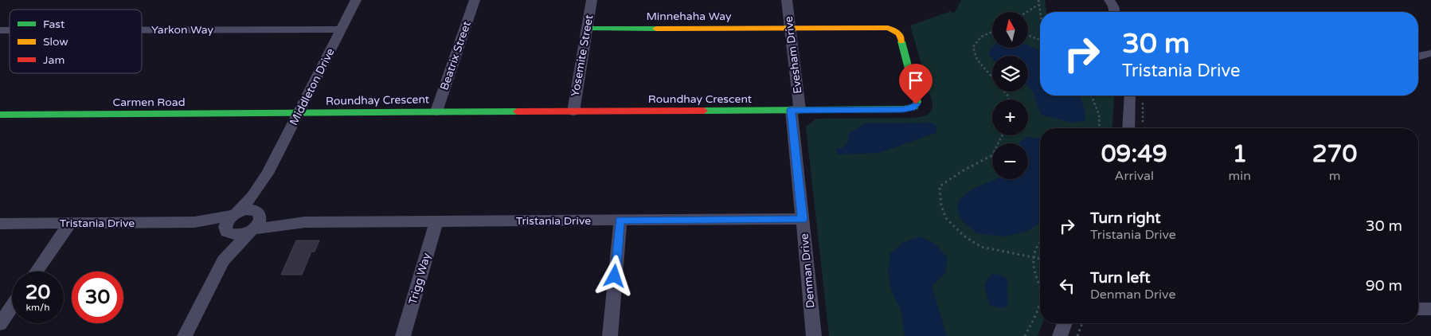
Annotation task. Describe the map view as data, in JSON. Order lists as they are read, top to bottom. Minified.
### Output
{"streets":{"street":["Minnehaha Way","Yarkon Way","Evesham Drive","Beatrix Street","Yosemite Street","Middleton Drive","Roundhay Crescent","Carmen Road","Tristania Drive","Denman Drive","Trigg Way"]},"crossings":[["Minnehaha Way","Evesham Drive"],["Minnehaha Way","Yosemite Street"],["Minnehaha Way","Roundhay Crescent"],["Yarkon Way","Middleton Drive"],["Evesham Drive","Roundhay Crescent"],["Evesham Drive","Denman Drive"],["Beatrix Street","Roundhay Crescent"],["Yosemite Street","Roundhay Crescent"],["Middleton Drive","Roundhay Crescent"],["Middleton Drive","Carmen Road"],["Middleton Drive","Tristania Drive"],["Roundhay Crescent","Carmen Road"],["Roundhay Crescent","Denman Drive"],["Tristania Drive","Denman Drive"],["Tristania Drive","Trigg Way"]],"legend":["Fast","Slow","Jam"],"north":"top","page":{"map_buttons":["+","−"],"turn":["30 m","Tristania Drive"],"eta":["09:49","Arrival","1","min","270","m"],"list":[{"name":"Turn right","note":"Tristania Drive","value":"30 m"},{"name":"Turn left","note":"Denman Drive","value":"90 m"}],"speed":"20 km/h","limit":"30"}}
